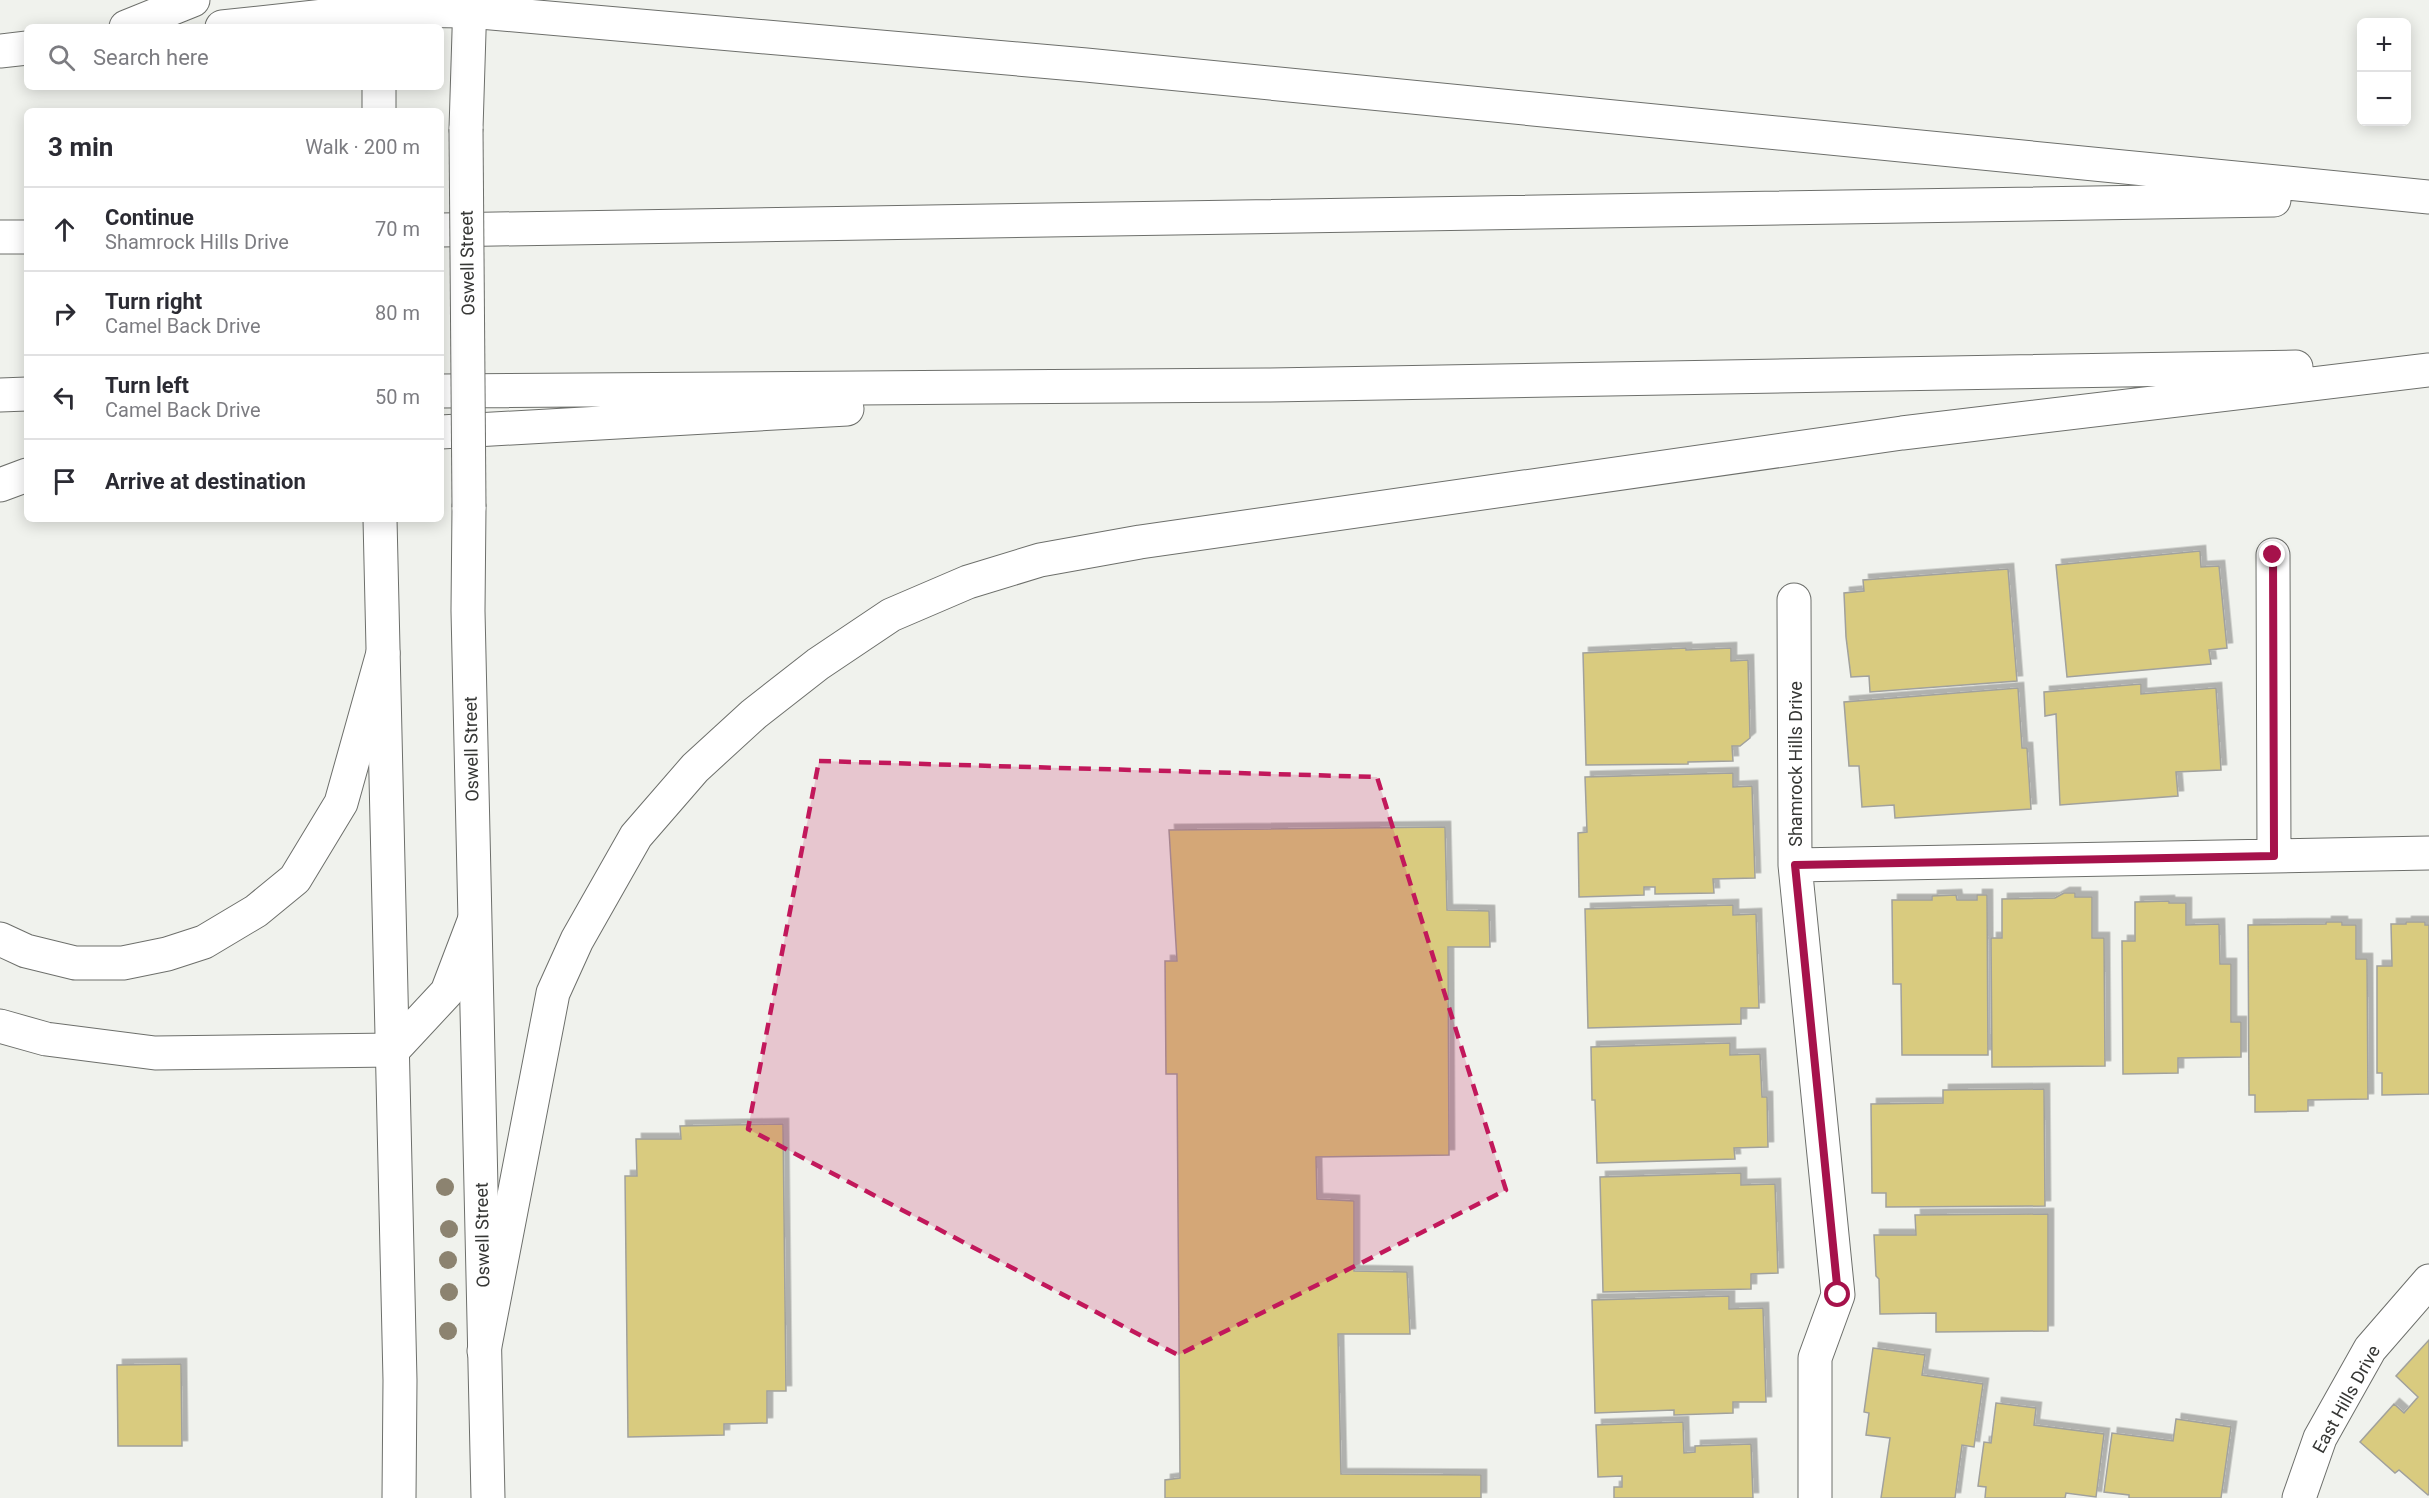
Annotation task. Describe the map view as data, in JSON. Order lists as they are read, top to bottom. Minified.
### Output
{"streets":{"main road":["Oswell Street","Shamrock Hills Drive","East Hills Drive"]},"page":{"map_buttons":["+","−"],"search":"Search here","heading":["3 min","Walk · 200 m"],"list":[["Continue","Shamrock Hills Drive","70 m"],["Turn right","Camel Back Drive","80 m"],["Turn left","Camel Back Drive","50 m"],"Arrive at destination"]}}
